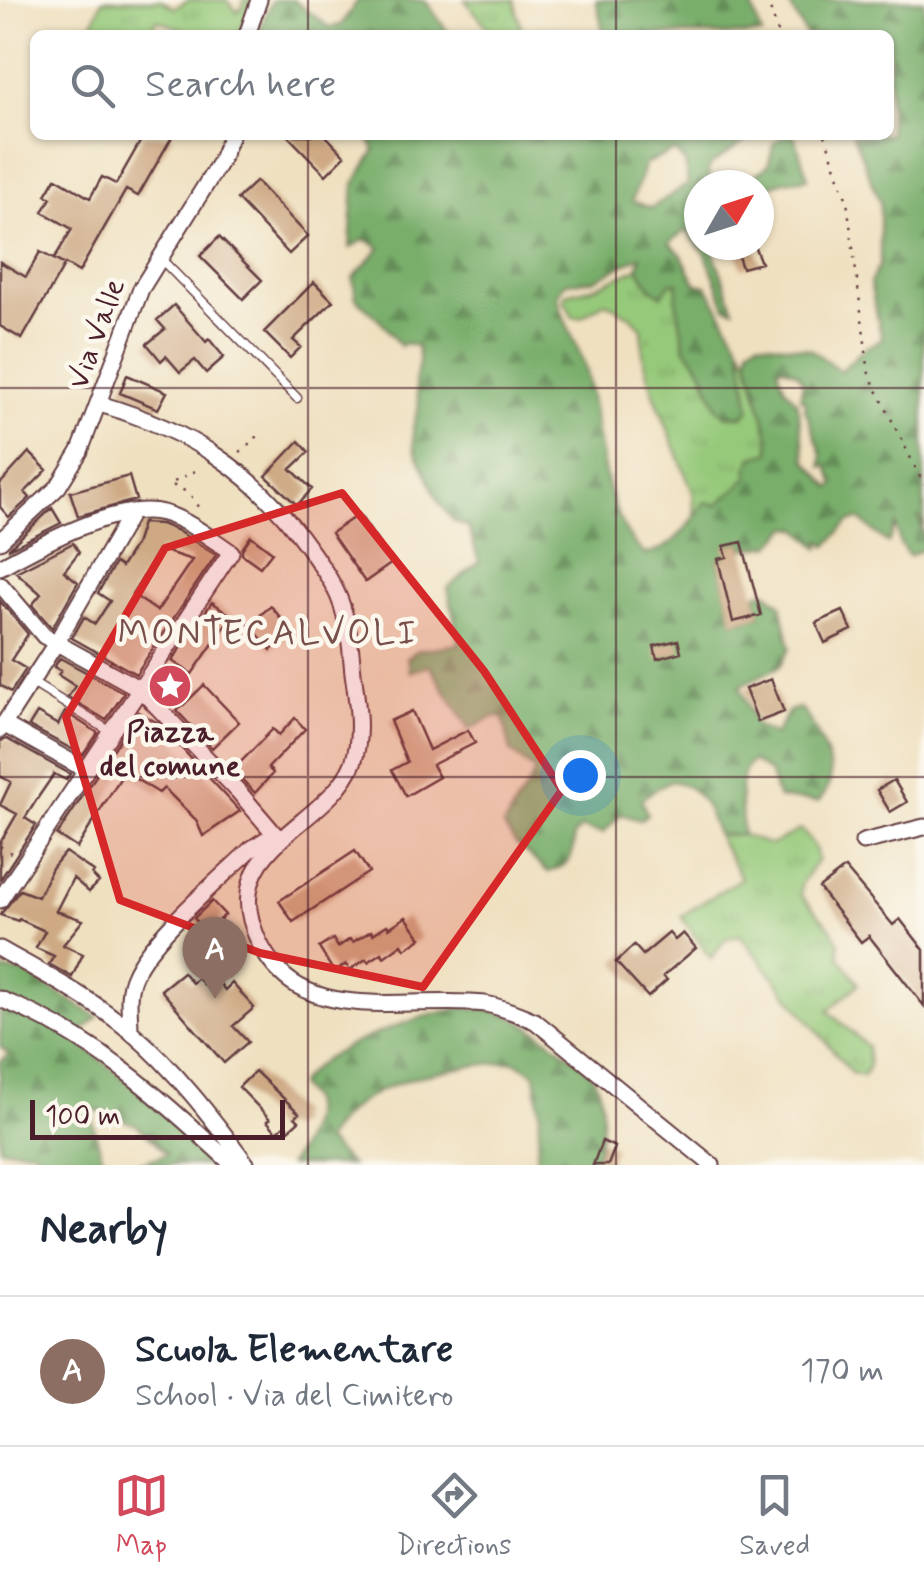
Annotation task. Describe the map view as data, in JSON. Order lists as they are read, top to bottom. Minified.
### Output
{"streets":{"street":["Via Valle"]},"districts":["MONTECALVOLI"],"places":{"place":["Piazza del comune"]},"scale_bar":"100 m","north":"top right","page":{"search":"Search here","pins":"A","scale":"100 m","heading":"Nearby","list":[{"mark":"A","name":"Scuola Elementare","note":"School · Via del Cimitero","value":"170 m"}],"nav":["Map","Directions","Saved"]}}
